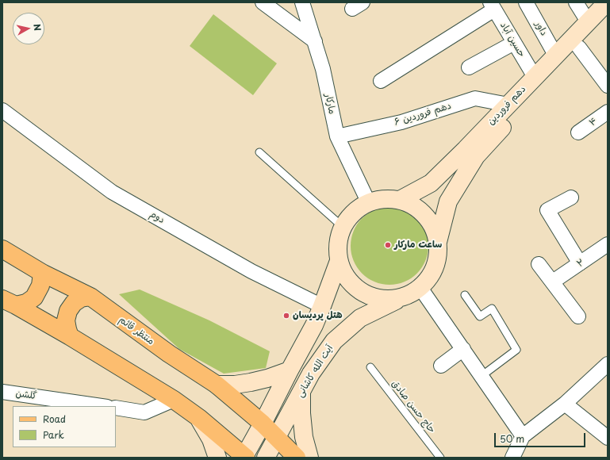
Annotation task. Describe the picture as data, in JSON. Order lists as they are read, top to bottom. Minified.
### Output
{"streets":{"main road":["دهم فروردین","منتظر قائم","آیت الله کاشانی"],"street":["داور","حسین آباد","مارکار","دهم فروردین ۶","۴","دوم","۲","گلشن"],"lane":["حاج حسن صادق"]},"crossings":[["داور","دهم فروردین"],["حسین آباد","دهم فروردین"],["مارکار","دهم فروردین"],["مارکار","دهم فروردین ۶"],["مارکار","آیت الله کاشانی"],["دهم فروردین","دهم فروردین ۶"],["دهم فروردین","آیت الله کاشانی"],["منتظر قائم","آیت الله کاشانی"]],"places":["ساعت مارکار","هتل پردیسان"],"legend":["Road","Park"],"scale_bar":"50 m","north":"right"}
